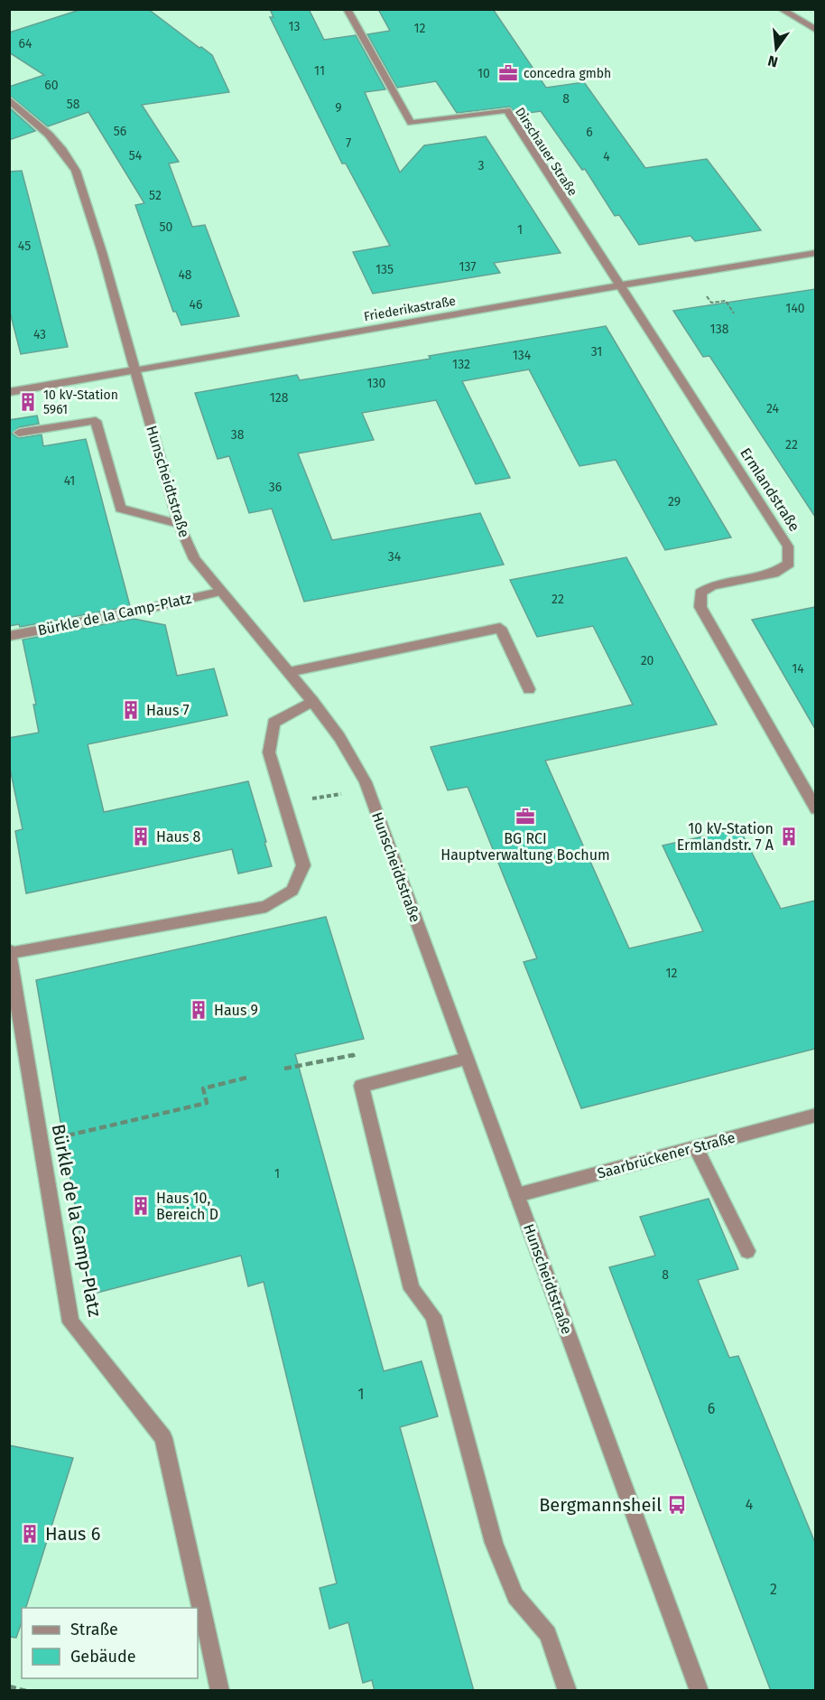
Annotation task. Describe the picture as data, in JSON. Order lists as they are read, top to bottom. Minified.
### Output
{"streets":{"street":["Dirschauer Straße","Friederikastraße","Hunscheidtstraße","Ermlandstraße","Bürkle de la Camp-Platz","Saarbrückener Straße"]},"crossings":[["Dirschauer Straße","Friederikastraße"],["Dirschauer Straße","Ermlandstraße"],["Friederikastraße","Hunscheidtstraße"],["Friederikastraße","Ermlandstraße"],["Hunscheidtstraße","Bürkle de la Camp-Platz"],["Hunscheidtstraße","Saarbrückener Straße"]],"places":{"office":["concedra gmbh","BG RCI Hauptverwaltung Bochum"],"building":["10 kV-Station 5961","Haus 7","Haus 8","10 kV-Station Ermlandstr. 7 A","Haus 9","Haus 10, Bereich D","Haus 6"],"bus stop":["Bergmannsheil"]},"house_numbers":["13","12","64","11","10","60","8","58","9","56","6","7","54","4","3","52","50","1","45","137","135","48","46","140","138","43","31","134","132","130","128","24","38","22","41","36","29","34","22","20","14","12","1","8","1","6","4","2"],"legend":["Straße","Gebäude"],"north":"bottom"}
